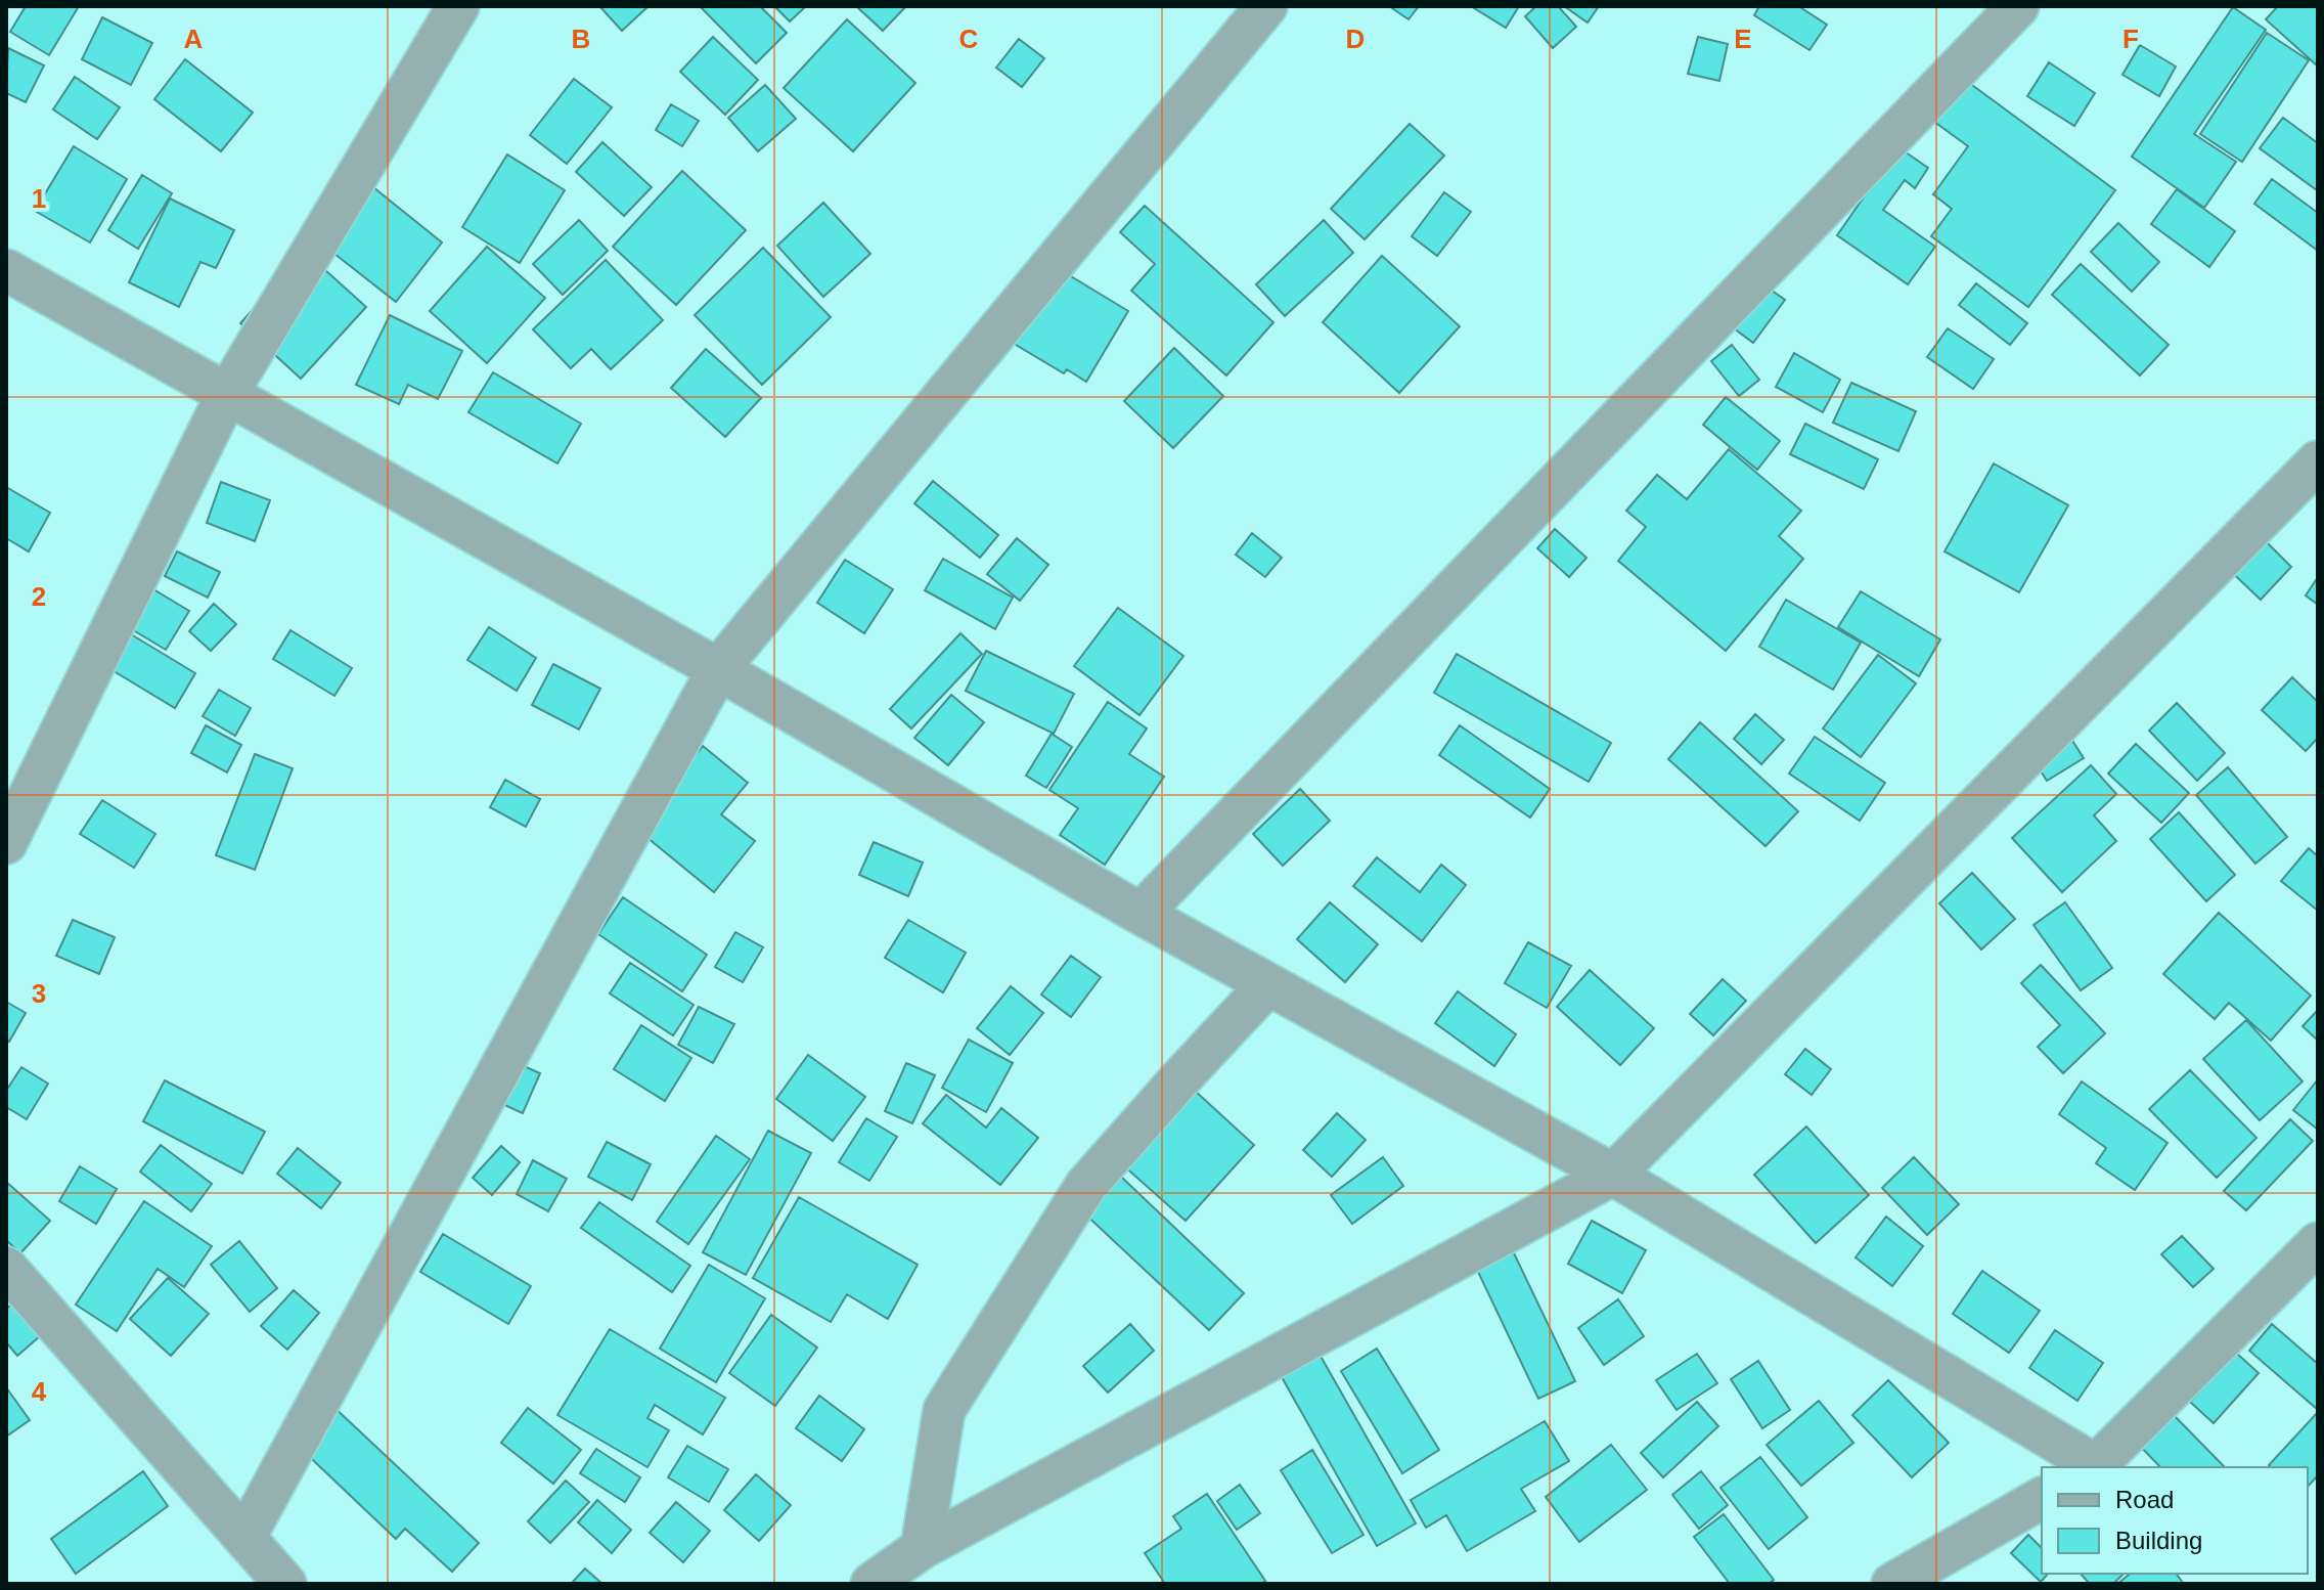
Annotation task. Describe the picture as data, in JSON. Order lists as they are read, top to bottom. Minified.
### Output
{"legend":["Road","Building"],"grid":{"columns":["A","B","C","D","E","F"],"rows":["1","2","3","4"]}}
